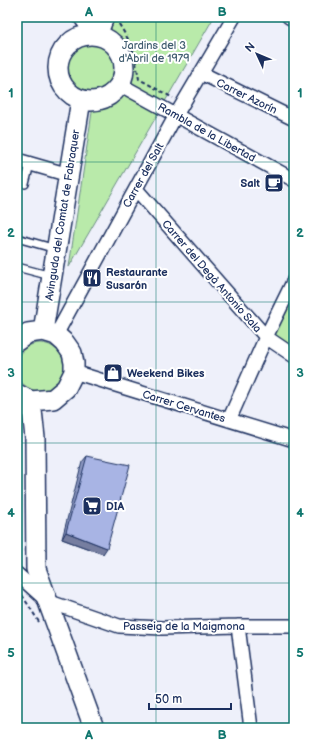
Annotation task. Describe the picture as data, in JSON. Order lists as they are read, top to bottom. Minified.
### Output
{"streets":{"street":["Carrer Azorín","Rambla de la Libertad","Carrer del Salt","Avinguda del Comtat de Fabraquer","Carrer del Degà Antonio Sala","Carrer Cervantes","Passeig de la Maigmona"]},"crossings":[["Carrer Azorín","Carrer del Salt"],["Rambla de la Libertad","Carrer del Salt"],["Rambla de la Libertad","Avinguda del Comtat de Fabraquer"],["Carrer del Salt","Avinguda del Comtat de Fabraquer"],["Carrer del Salt","Carrer del Degà Antonio Sala"]],"parks":["Jardins del 3 d'Abril de 1979"],"places":{"cafe":["Salt"],"restaurant":["Restaurante Susarón"],"shop":["Weekend Bikes"],"supermarket":["DIA"]},"scale_bar":"50 m","north":"top left","grid":{"columns":["A","B"],"rows":["1","2","3","4","5"]}}
